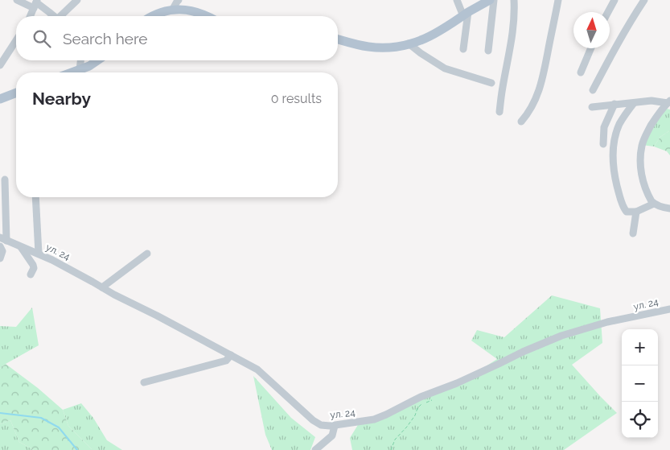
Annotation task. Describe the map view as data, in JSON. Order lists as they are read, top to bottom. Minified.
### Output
{"streets":{"street":["ул. 24"]},"north":"top","page":{"search":"Search here","heading":["Nearby","0 results"],"map_buttons":["+","−"]}}
